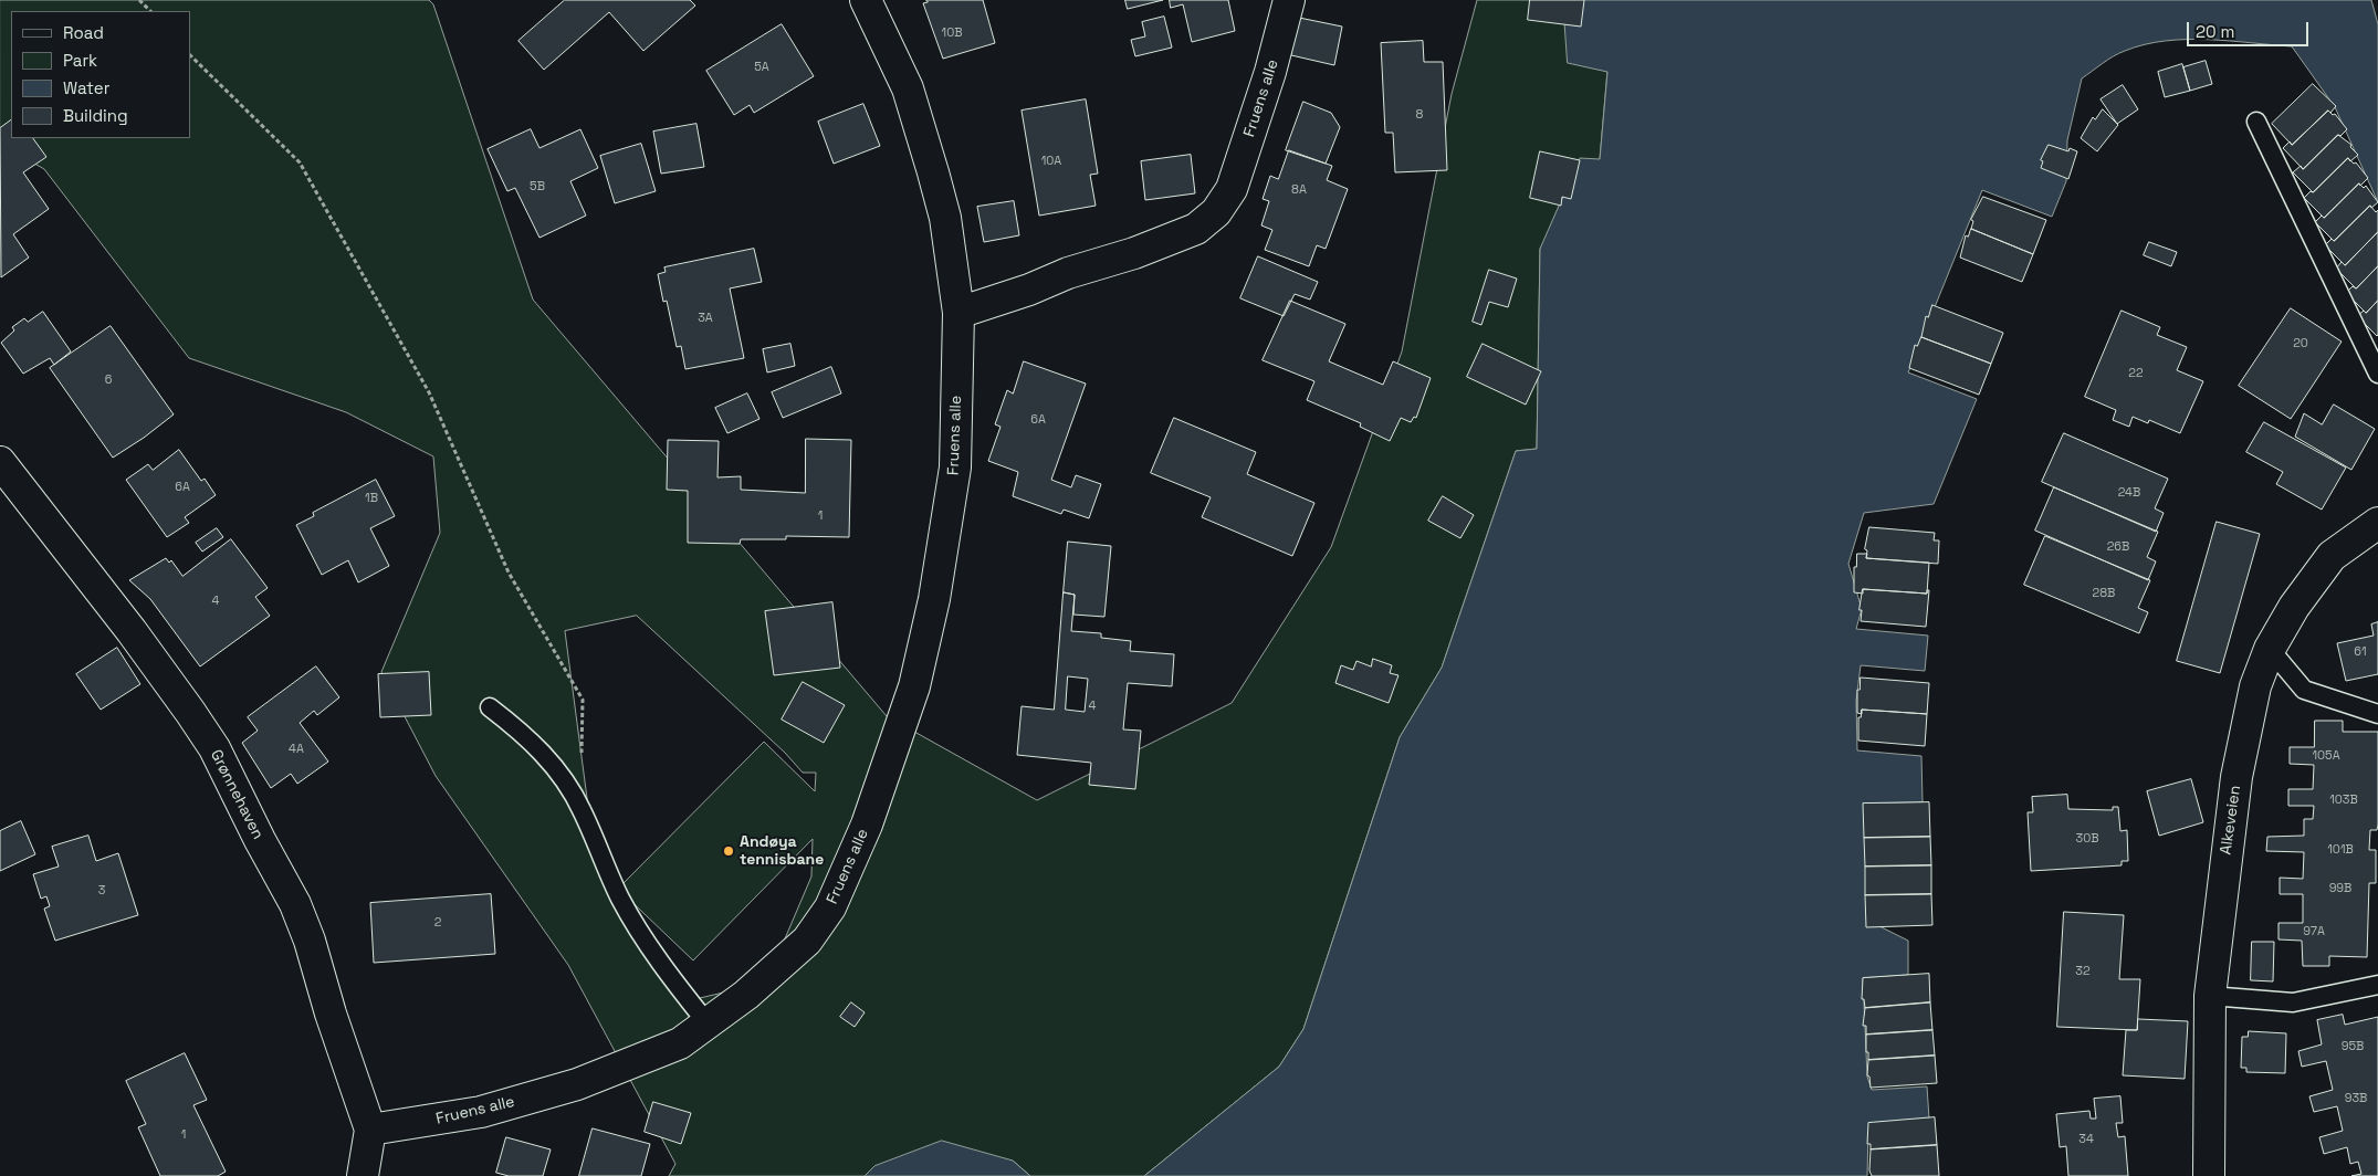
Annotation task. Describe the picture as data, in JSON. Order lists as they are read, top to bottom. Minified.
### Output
{"streets":{"street":["Fruens alle","Grønnehaven","Alkeveien"]},"crossings":[["Fruens alle","Grønnehaven"]],"places":["Andøya tennisbane"],"house_numbers":["10B","5A","8","10A","5B","8A","3A","20","22","6","6A","6A","24B","1B","1","26B","28B","4","61","4","4A","105A","103B","30B","101B","99B","3","2","97A","32","95B","93B","1","34"],"legend":["Road","Park","Water","Building"],"scale_bar":"20 m"}
